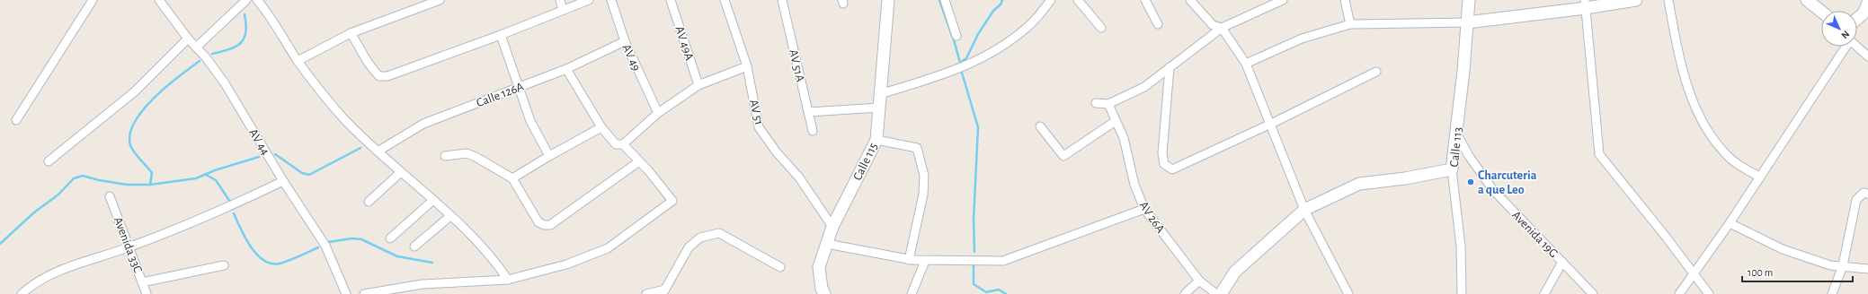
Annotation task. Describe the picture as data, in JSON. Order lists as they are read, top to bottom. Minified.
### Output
{"streets":{"street":["AV 49A","AV 49","AV 51A","Calle 126A","AV 51","AV 44","Calle 113","Calle 115","AV 26A","Avenida 19G","Avenida 33C"]},"crossings":[["AV 49","Calle 126A"],["AV 51","Calle 115"],["Calle 113","Avenida 19G"]],"places":["Charcuteria a que Leo"],"scale_bar":"100 m","north":"bottom right"}
